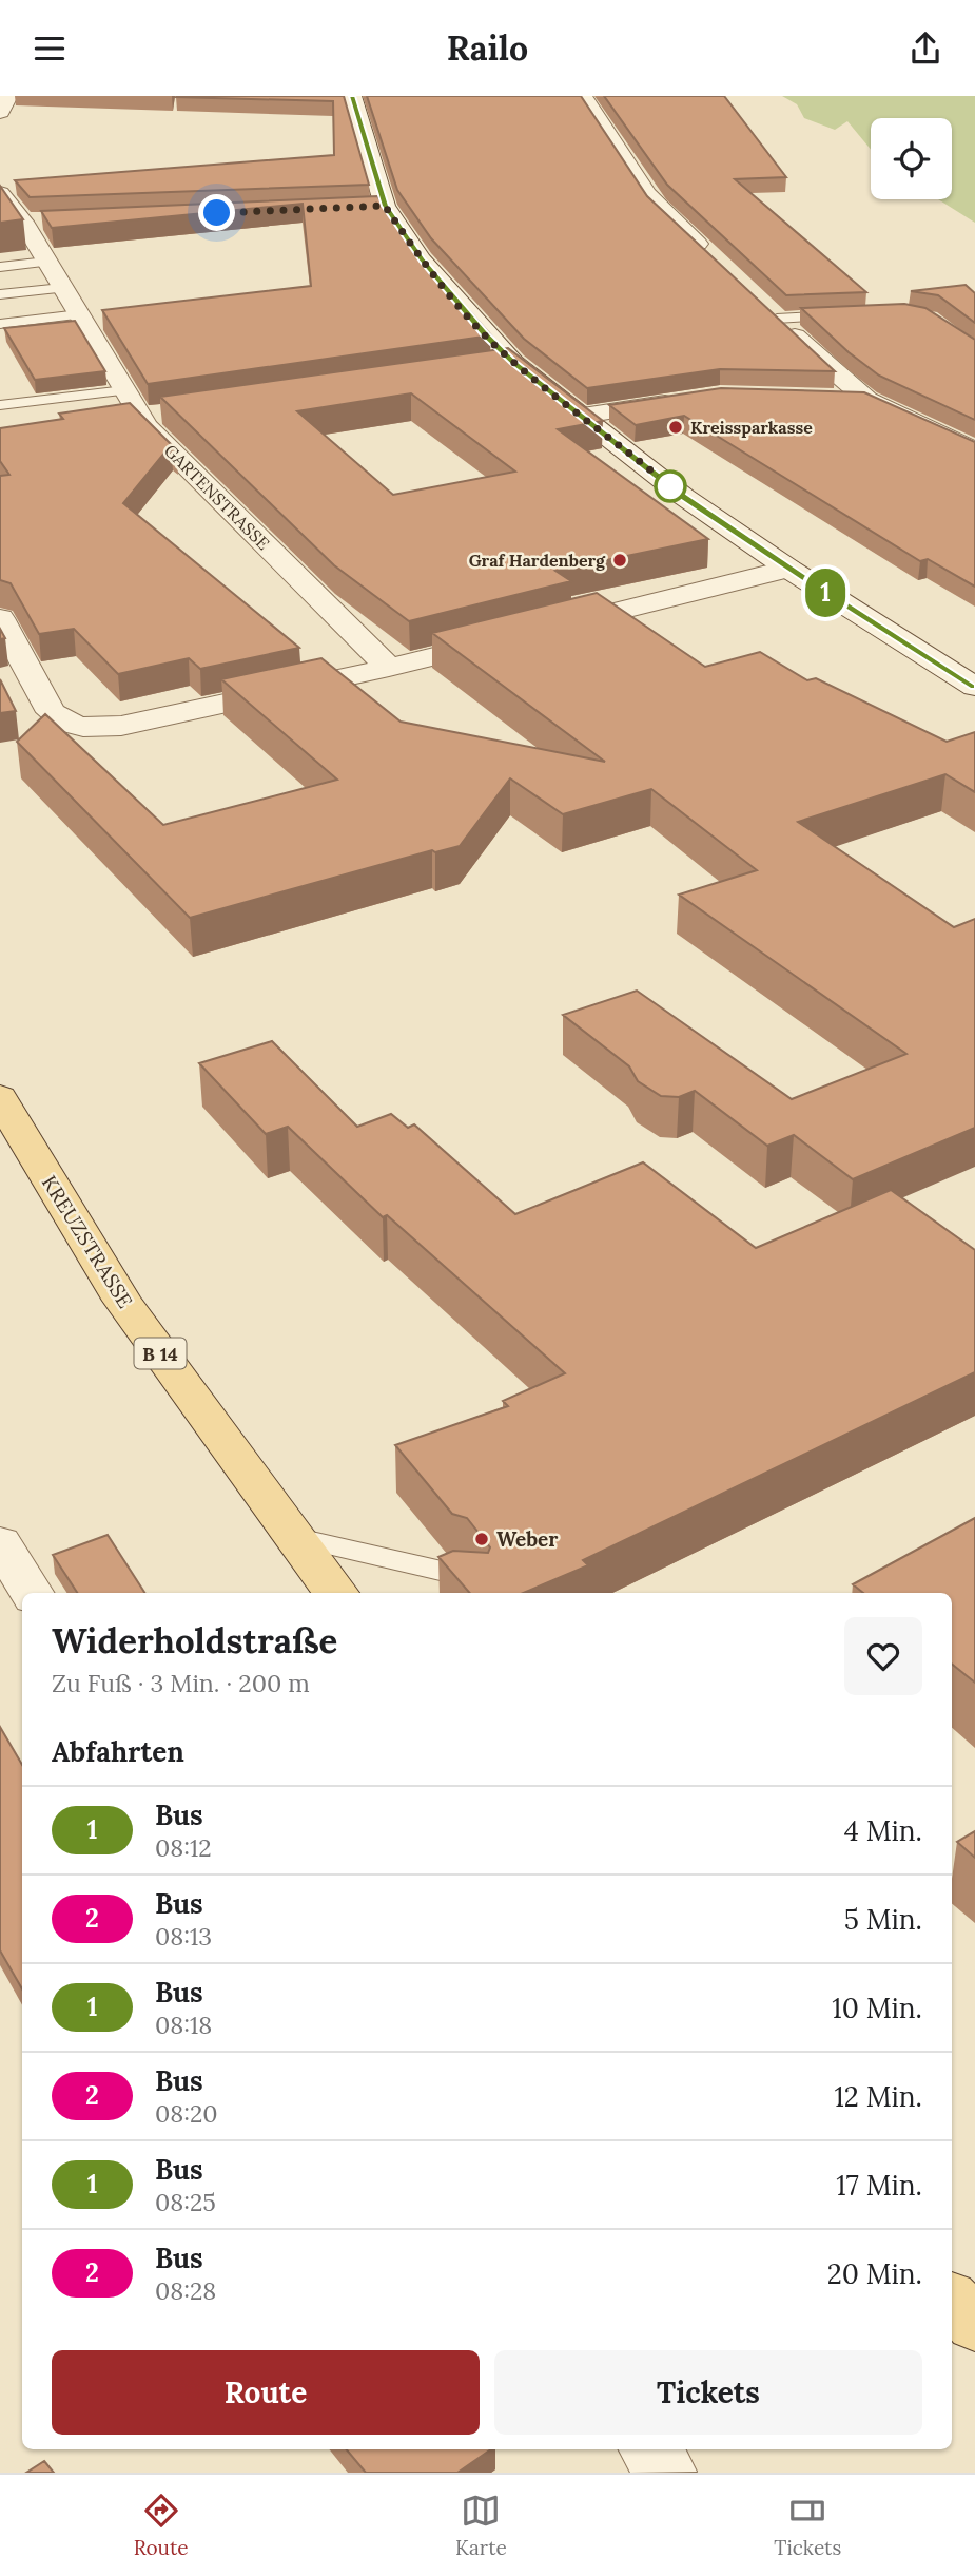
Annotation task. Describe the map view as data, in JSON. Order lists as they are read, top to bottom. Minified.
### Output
{"streets":{"main road":["KREUZSTRASSE","B 14"],"street":["GARTENSTRASSE"]},"places":["Kreissparkasse","Graf Hardenberg","Weber"],"lines":["bus line 1"],"page":{"header":"Railo","on_map":"1","heading":[["Widerholdstraße","Zu Fuß · 3 Min. · 200 m"],"Abfahrten"],"list":[{"mark":"1","name":"Bus","note":"08:12","value":"4 Min."},{"mark":"2","name":"Bus","note":"08:13","value":"5 Min."},{"mark":"1","name":"Bus","note":"08:18","value":"10 Min."},{"mark":"2","name":"Bus","note":"08:20","value":"12 Min."},{"mark":"1","name":"Bus","note":"08:25","value":"17 Min."},{"mark":"2","name":"Bus","note":"08:28","value":"20 Min."}],"buttons":["Route","Tickets"],"tabs":["Route","Karte","Tickets"]}}
